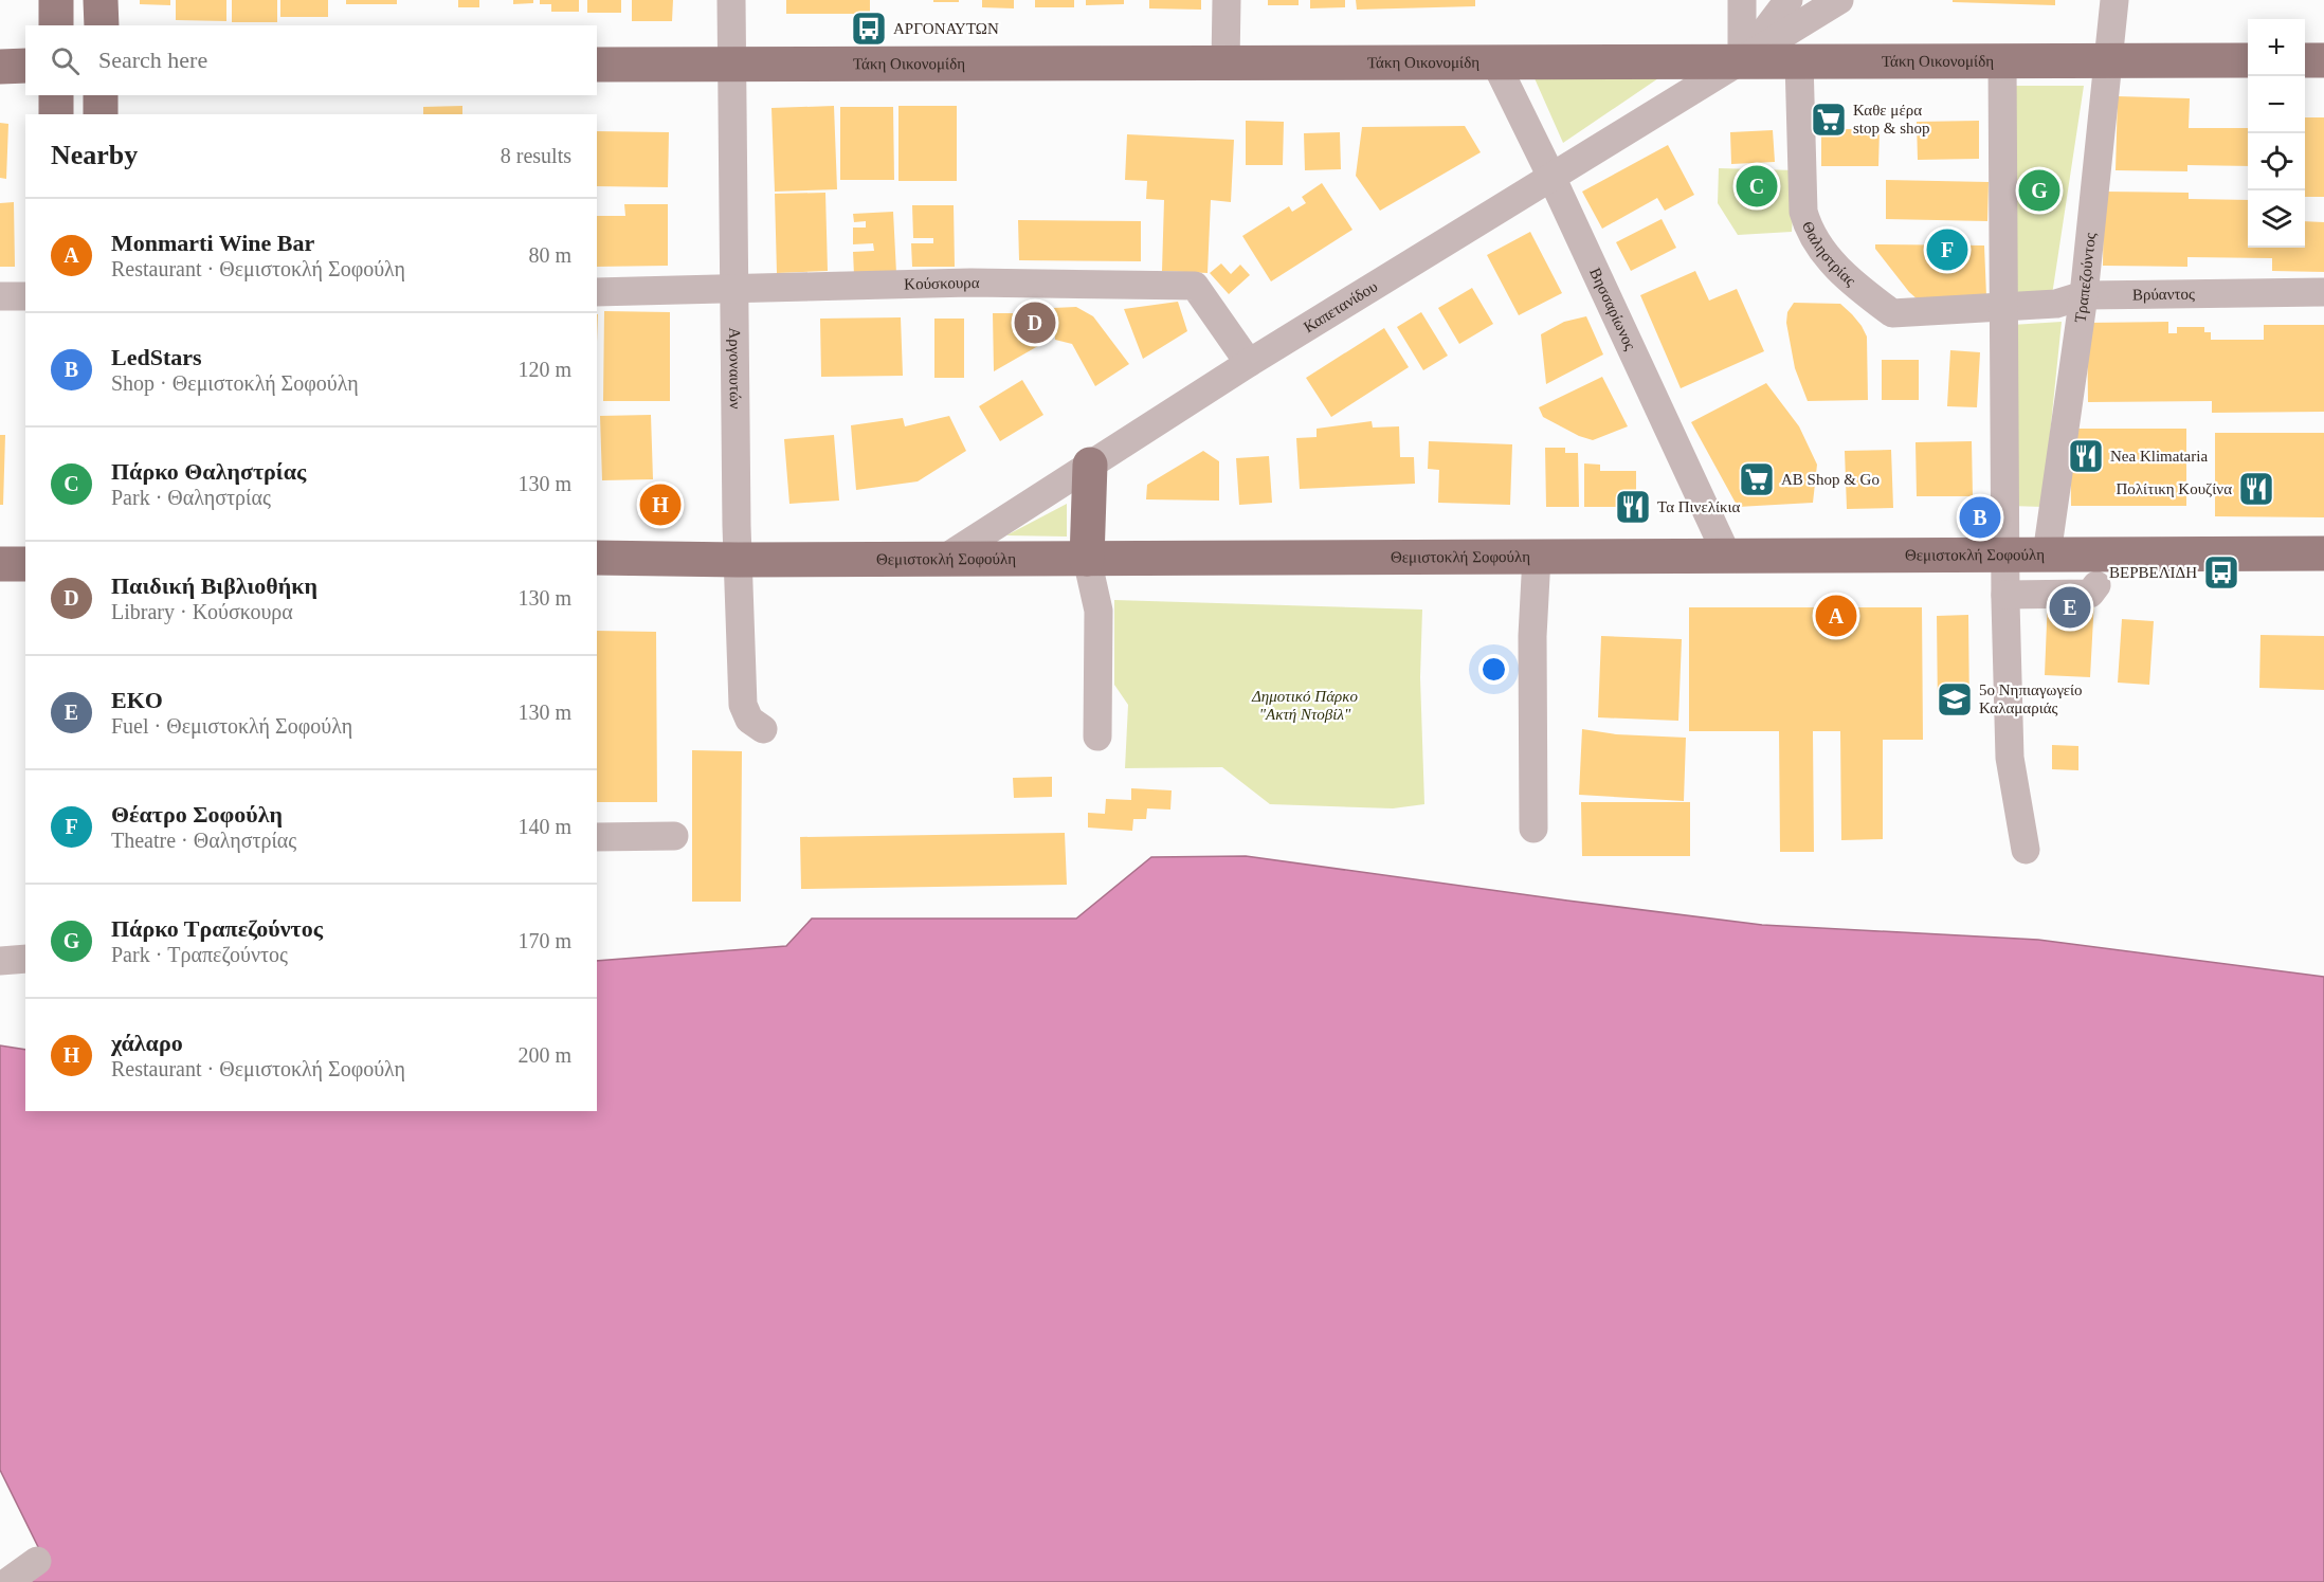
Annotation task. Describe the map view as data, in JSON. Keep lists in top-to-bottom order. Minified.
{"streets":{"main road":["Τάκη Οικονομίδη","Θεμιστοκλή Σοφούλη"],"street":["Θαληστρίας","Τραπεζούντος","Κούσκουρα","Βρύαντος","Καπετανίδου","Βησσαρίωνος","Αργοναυτών"]},"crossings":[["Τάκη Οικονομίδη","Θαληστρίας"],["Τάκη Οικονομίδη","Τραπεζούντος"],["Τάκη Οικονομίδη","Καπετανίδου"],["Τάκη Οικονομίδη","Βησσαρίωνος"],["Τάκη Οικονομίδη","Αργοναυτών"],["Θαληστρίας","Βρύαντος"],["Τραπεζούντος","Βρύαντος"],["Τραπεζούντος","Θεμιστοκλή Σοφούλη"],["Κούσκουρα","Καπετανίδου"],["Κούσκουρα","Αργοναυτών"],["Καπετανίδου","Βησσαρίωνος"],["Καπετανίδου","Θεμιστοκλή Σοφούλη"],["Βησσαρίωνος","Θεμιστοκλή Σοφούλη"],["Αργοναυτών","Θεμιστοκλή Σοφούλη"]],"parks":["Δημοτικό Πάρκο \"Ακτή Ντοβίλ\""],"places":{"bus stop":["ΑΡΓΟΝΑΥΤΩΝ","ΒΕΡΒΕΛΙΔΗ"],"supermarket":["Καθε μέρα stop & shop","AB Shop & Go"],"restaurant":["Nea Klimataria","Πολίτικη Κουζίνα","Τα Πινελίκια"],"school or university":["5ο Νηπιαγωγείο Καλαμαριάς"]},"page":{"map_buttons":["+","−"],"search":"Search here","heading":["Nearby","8 results"],"pins":["C","G","F","D","H","B","E","A"],"list":[{"mark":"A","name":"Monmarti Wine Bar","note":"Restaurant · Θεμιστοκλή Σοφούλη","value":"80 m"},{"mark":"B","name":"LedStars","note":"Shop · Θεμιστοκλή Σοφούλη","value":"120 m"},{"mark":"C","name":"Πάρκο Θαληστρίας","note":"Park · Θαληστρίας","value":"130 m"},{"mark":"D","name":"Παιδική Βιβλιοθήκη","note":"Library · Κούσκουρα","value":"130 m"},{"mark":"E","name":"EKO","note":"Fuel · Θεμιστοκλή Σοφούλη","value":"130 m"},{"mark":"F","name":"Θέατρο Σοφούλη","note":"Theatre · Θαληστρίας","value":"140 m"},{"mark":"G","name":"Πάρκο Τραπεζούντος","note":"Park · Τραπεζούντος","value":"170 m"},{"mark":"H","name":"χάλαρο","note":"Restaurant · Θεμιστοκλή Σοφούλη","value":"200 m"}]}}
